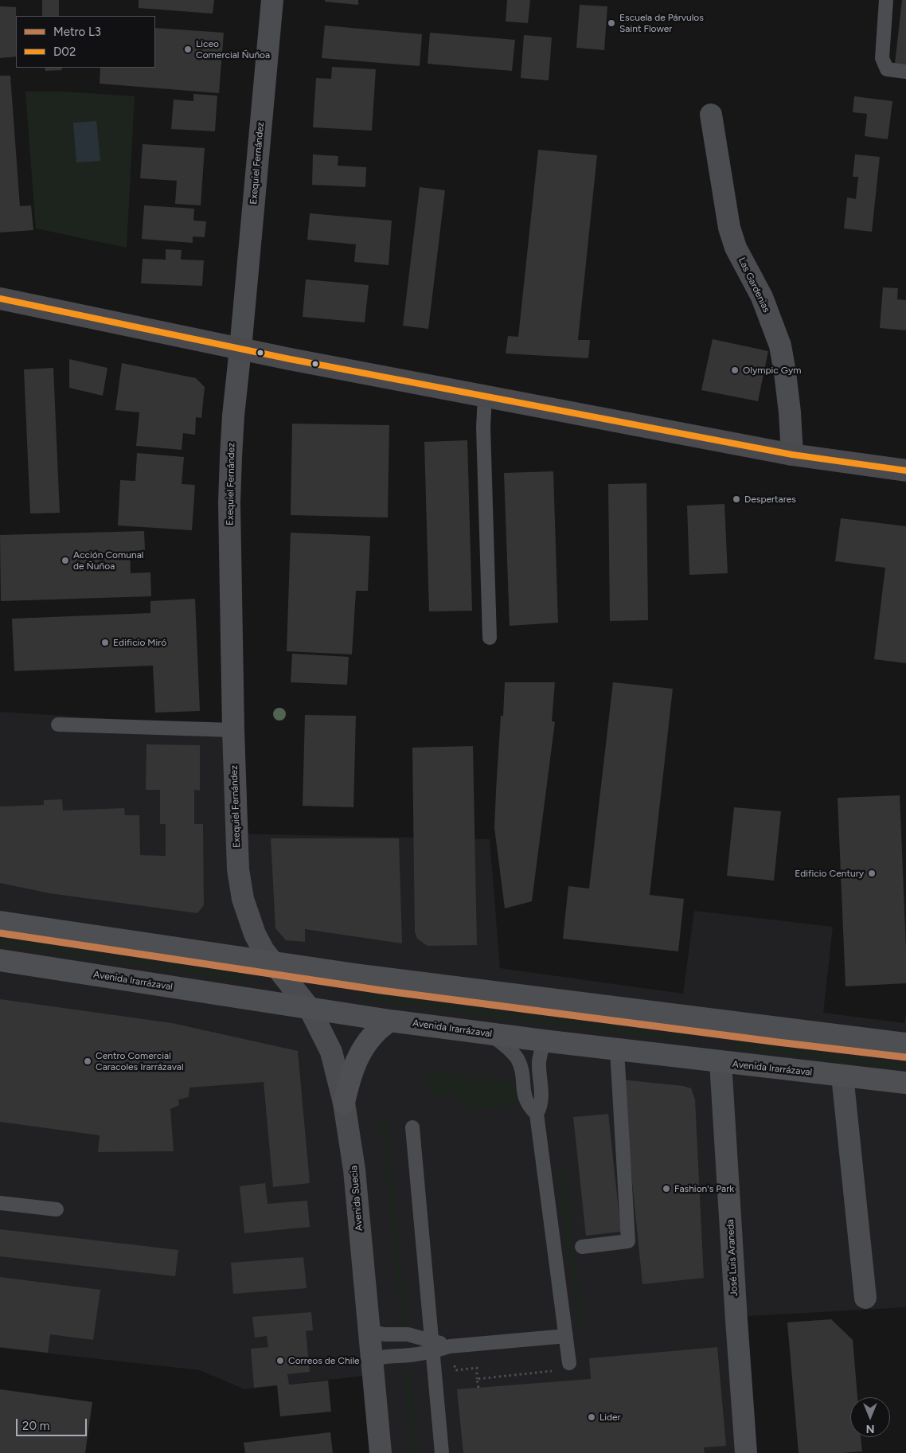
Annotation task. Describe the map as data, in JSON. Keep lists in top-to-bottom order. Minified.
{"streets":{"main road":["Avenida Irarrázaval"],"street":["Exequiel Fernández","Las Gardenias","Avenida Suecia","José Luis Araneda"]},"crossings":[["Exequiel Fernández","Avenida Suecia"],["Avenida Irarrázaval","Avenida Suecia"],["Avenida Irarrázaval","José Luis Araneda"]],"places":["Escuela de Párvulos Saint Flower","Liceo Comercial Ñuñoa","Olympic Gym","Despertares","Acción Comunal de Ñuñoa","Edificio Miró","Edificio Century","Centro Comercial Caracoles Irarrázaval","Fashion's Park","Correos de Chile","Lider"],"lines":["transit line D02","metro line L3"],"legend":["Metro L3","D02"],"scale_bar":"20 m","north":"bottom"}
